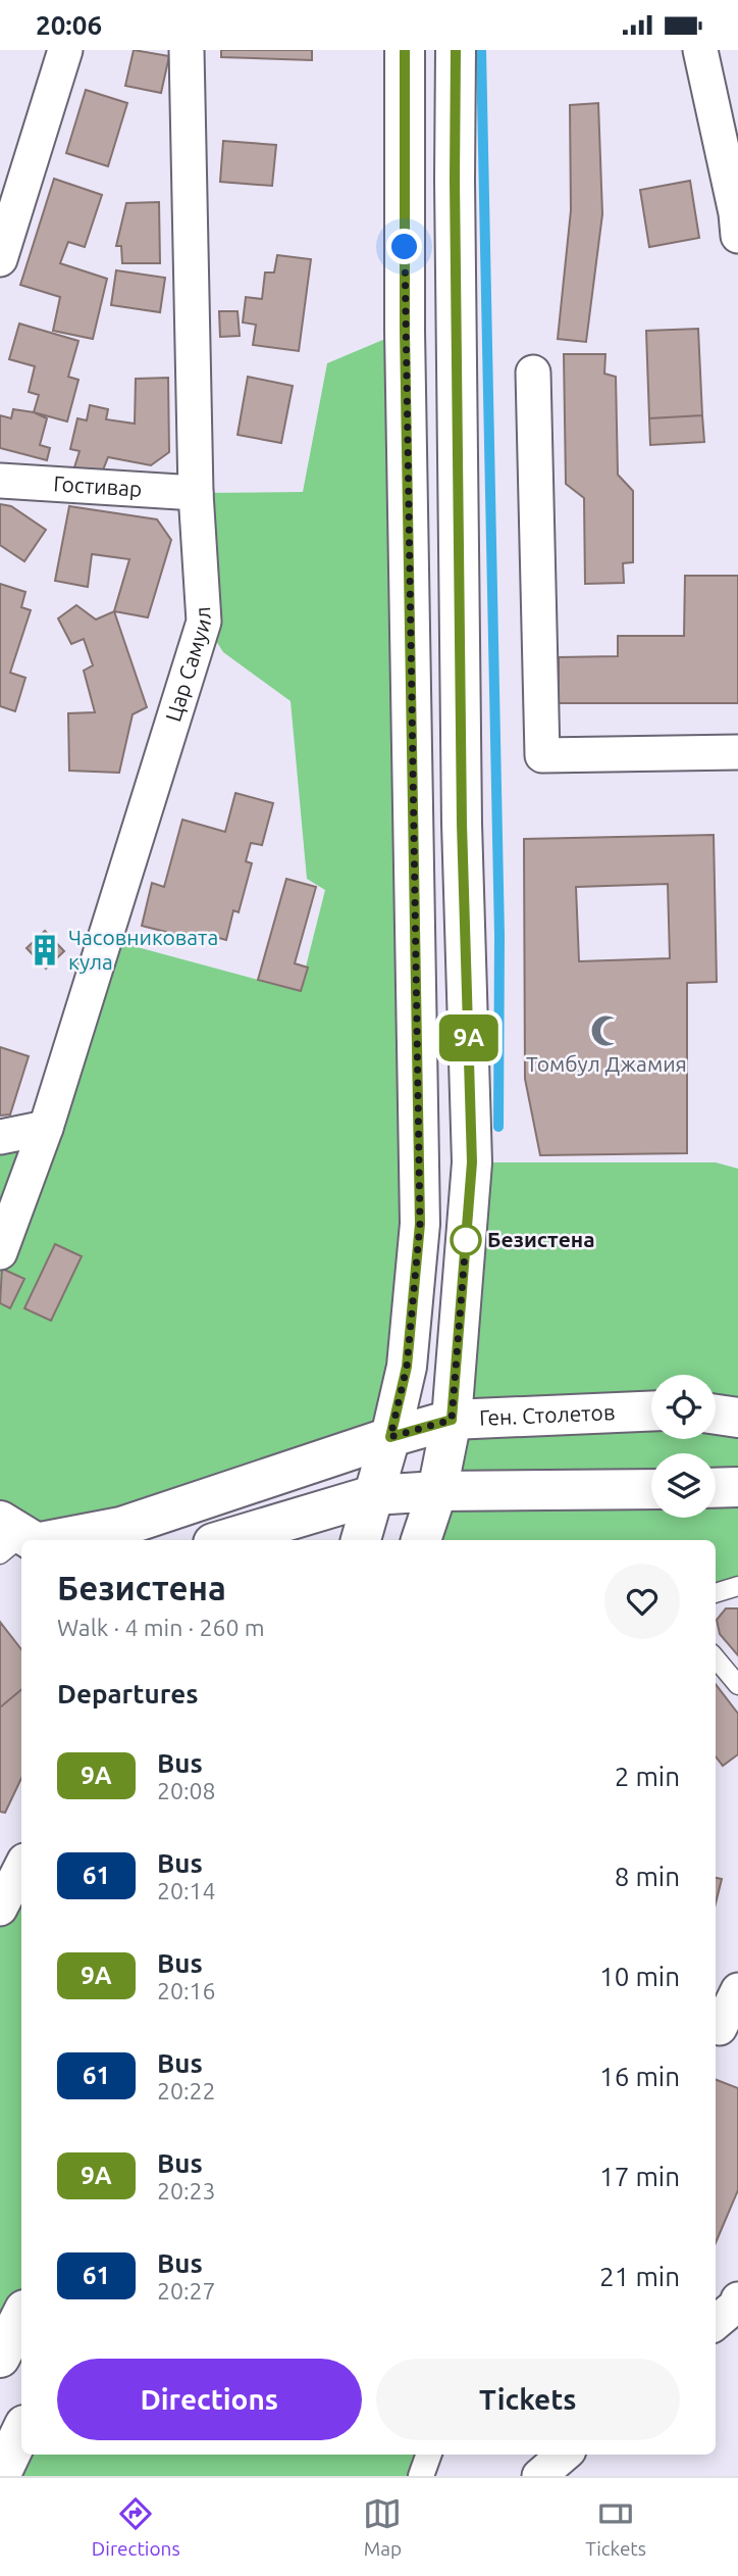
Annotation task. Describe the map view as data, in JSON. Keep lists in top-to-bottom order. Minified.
{"streets":{"main road":["Ген. Столетов"],"street":["Гостивар","Цар Самуил"]},"crossings":[["Гостивар","Цар Самуил"]],"places":{"building":["Часовниковата кула"],"mosque":["Томбул Джамия"],"other":["Безистена"]},"lines":["bus line 9А"],"page":{"status":"20:06","on_map":"9А","heading":[["Безистена","Walk · 4 min · 260 m"],"Departures"],"list":[{"mark":"9А","name":"Bus","note":"20:08","value":"2 min"},{"mark":"61","name":"Bus","note":"20:14","value":"8 min"},{"mark":"9А","name":"Bus","note":"20:16","value":"10 min"},{"mark":"61","name":"Bus","note":"20:22","value":"16 min"},{"mark":"9А","name":"Bus","note":"20:23","value":"17 min"},{"mark":"61","name":"Bus","note":"20:27","value":"21 min"}],"buttons":["Directions","Tickets"],"tabs":["Directions","Map","Tickets"]}}
